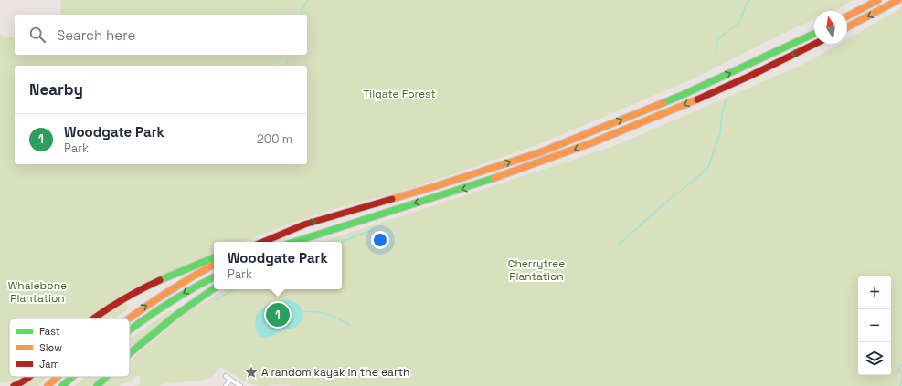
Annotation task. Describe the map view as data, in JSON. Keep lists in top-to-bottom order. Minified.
{"parks":["Tilgate Forest","Cherrytree Plantation","Whalebone Plantation"],"places":{"place":["A random kayak in the earth"]},"legend":["Fast","Slow","Jam"],"north":"top","page":{"search":"Search here","heading":"Nearby","list":[{"mark":"1","name":"Woodgate Park","note":"Park","value":"200 m"}],"popup":["Woodgate Park","Park"],"map_buttons":["+","−"],"pins":"1"}}
